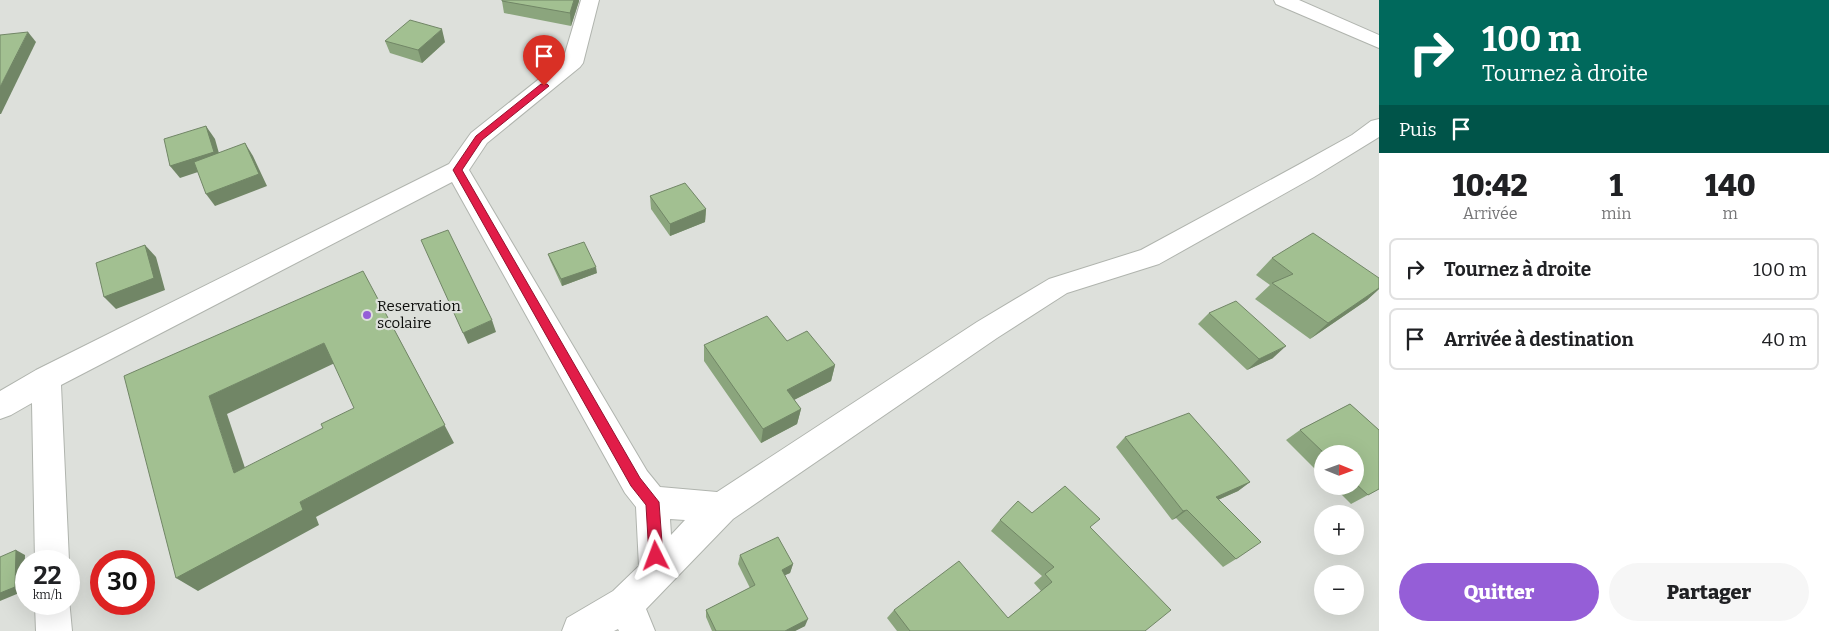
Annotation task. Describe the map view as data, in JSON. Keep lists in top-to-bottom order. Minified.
{"places":["Reservation scolaire"],"north":"right","page":{"turn":["100 m","Tournez à droite"],"then":"Puis","eta":["10:42","Arrivée","1","min","140","m"],"list":[{"name":"Tournez à droite","value":"100 m"},{"name":"Arrivée à destination","value":"40 m"}],"map_buttons":["+","−"],"speed":"22 km/h","limit":"30","buttons":["Quitter","Partager"]}}
